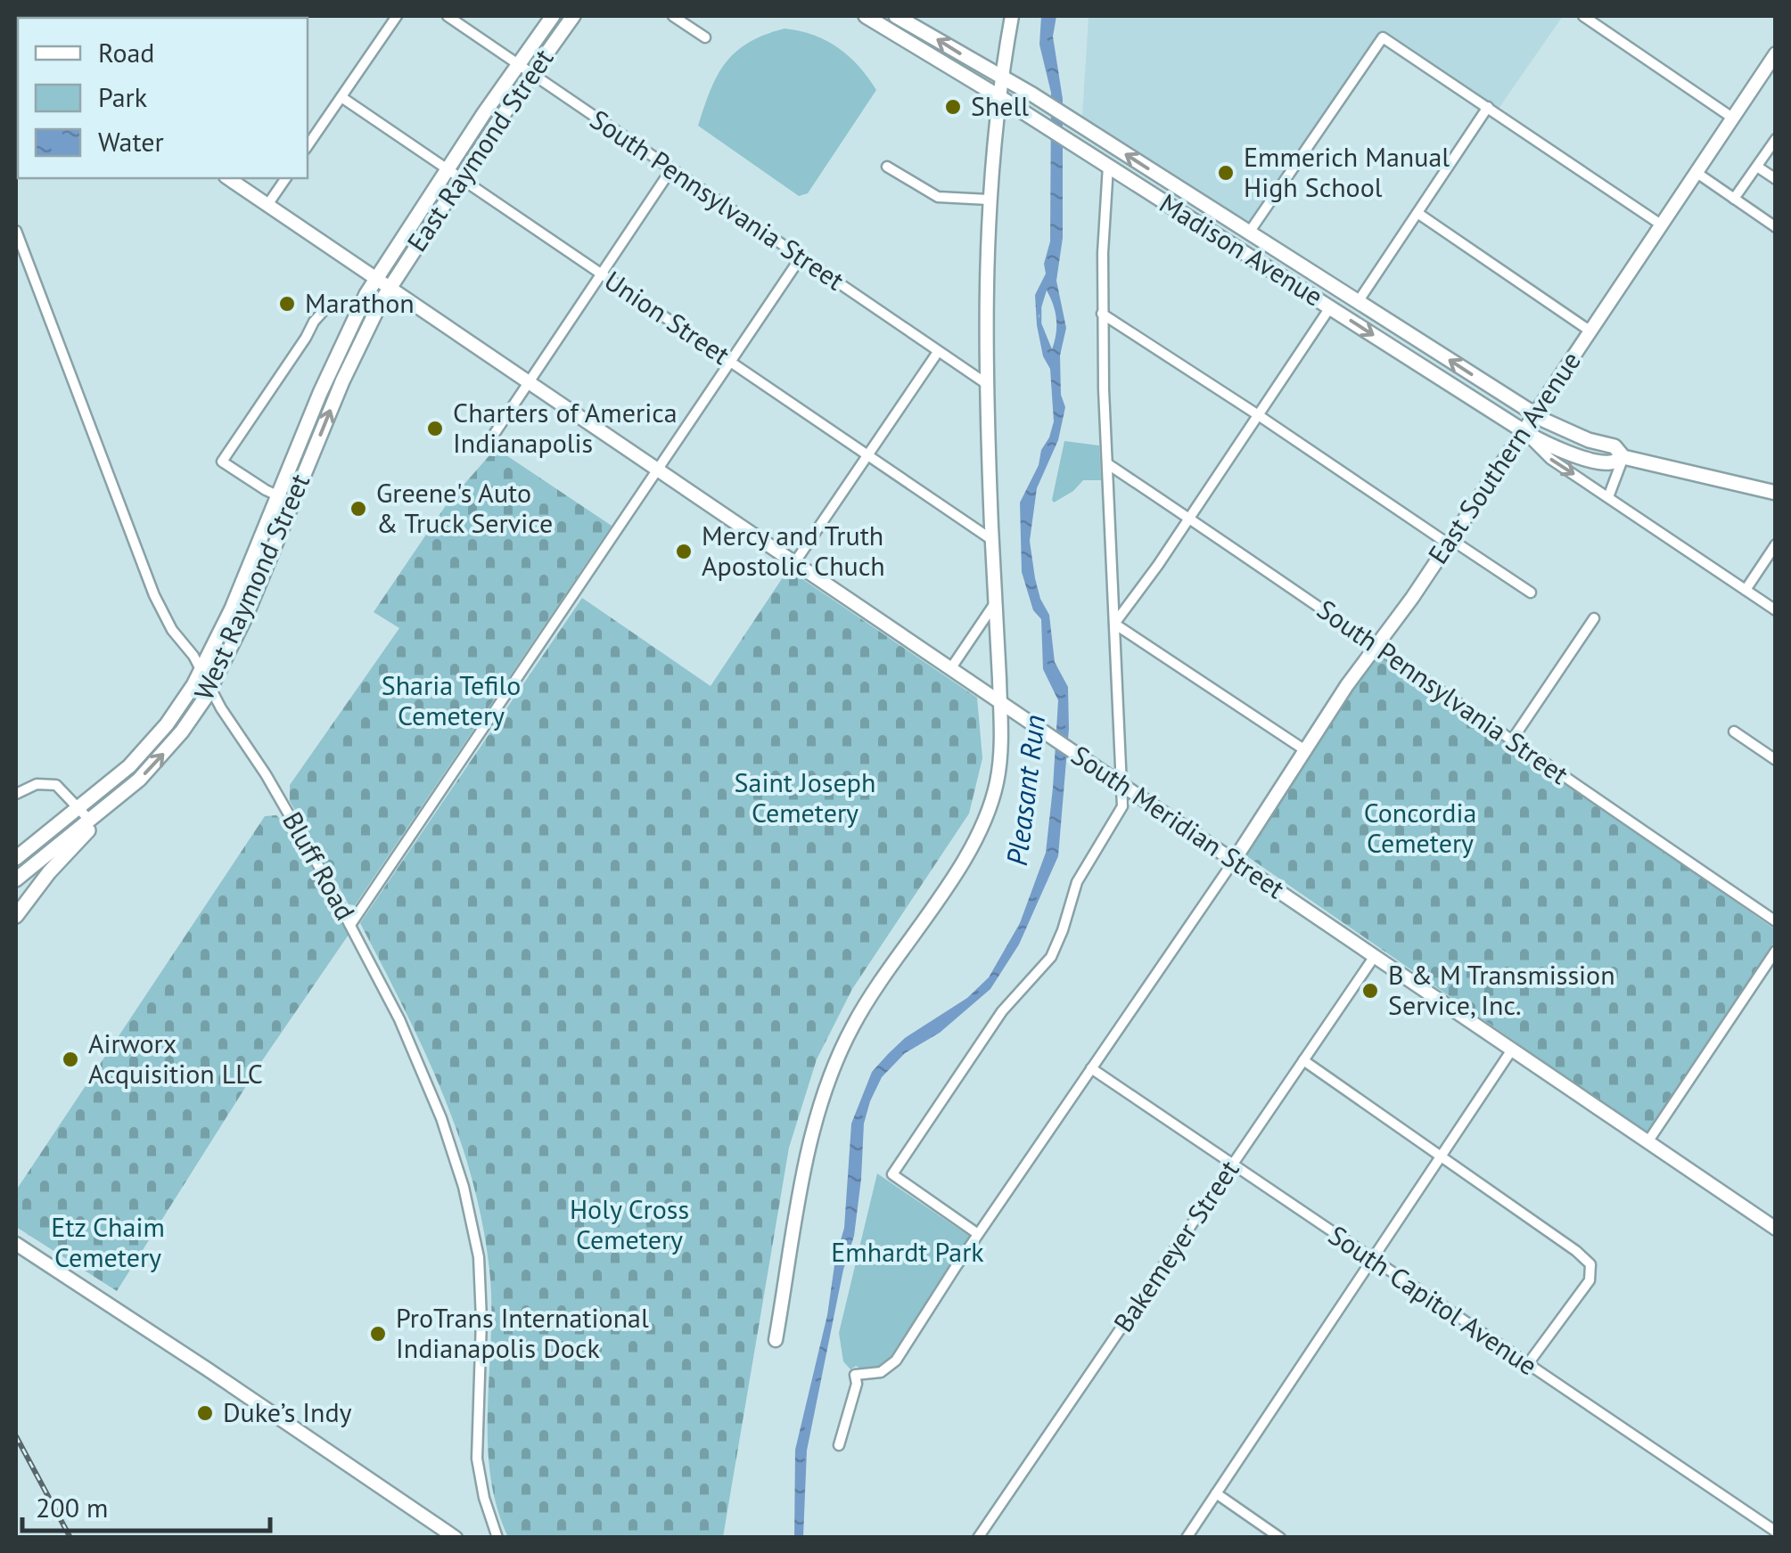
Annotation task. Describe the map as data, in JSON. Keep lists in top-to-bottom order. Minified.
{"streets":{"main road":["East Raymond Street","Madison Avenue","East Southern Avenue","West Raymond Street","South Meridian Street"],"street":["South Pennsylvania Street","Union Street","Bluff Road","Bakemeyer Street","South Capitol Avenue"]},"crossings":[["East Raymond Street","South Pennsylvania Street"],["East Raymond Street","Union Street"],["East Raymond Street","West Raymond Street"],["East Raymond Street","South Meridian Street"],["South Pennsylvania Street","East Southern Avenue"],["Madison Avenue","East Southern Avenue"],["East Southern Avenue","South Meridian Street"],["West Raymond Street","South Meridian Street"],["West Raymond Street","Bluff Road"],["South Meridian Street","Bakemeyer Street"],["Bakemeyer Street","South Capitol Avenue"]],"water":["Pleasant Run"],"parks":["Sharia Tefilo Cemetery","Saint Joseph Cemetery","Concordia Cemetery","Holy Cross Cemetery","Etz Chaim Cemetery","Emhardt Park"],"places":["Shell","Emmerich Manual High School","Marathon","Charters of America Indianapolis","Greene's Auto & Truck Service","Mercy and Truth Apostolic Chuch","B & M Transmission Service, Inc.","Airworx Acquisition LLC","ProTrans International Indianapolis Dock","Duke’s Indy"],"legend":["Road","Park","Water"],"scale_bar":"200 m"}
